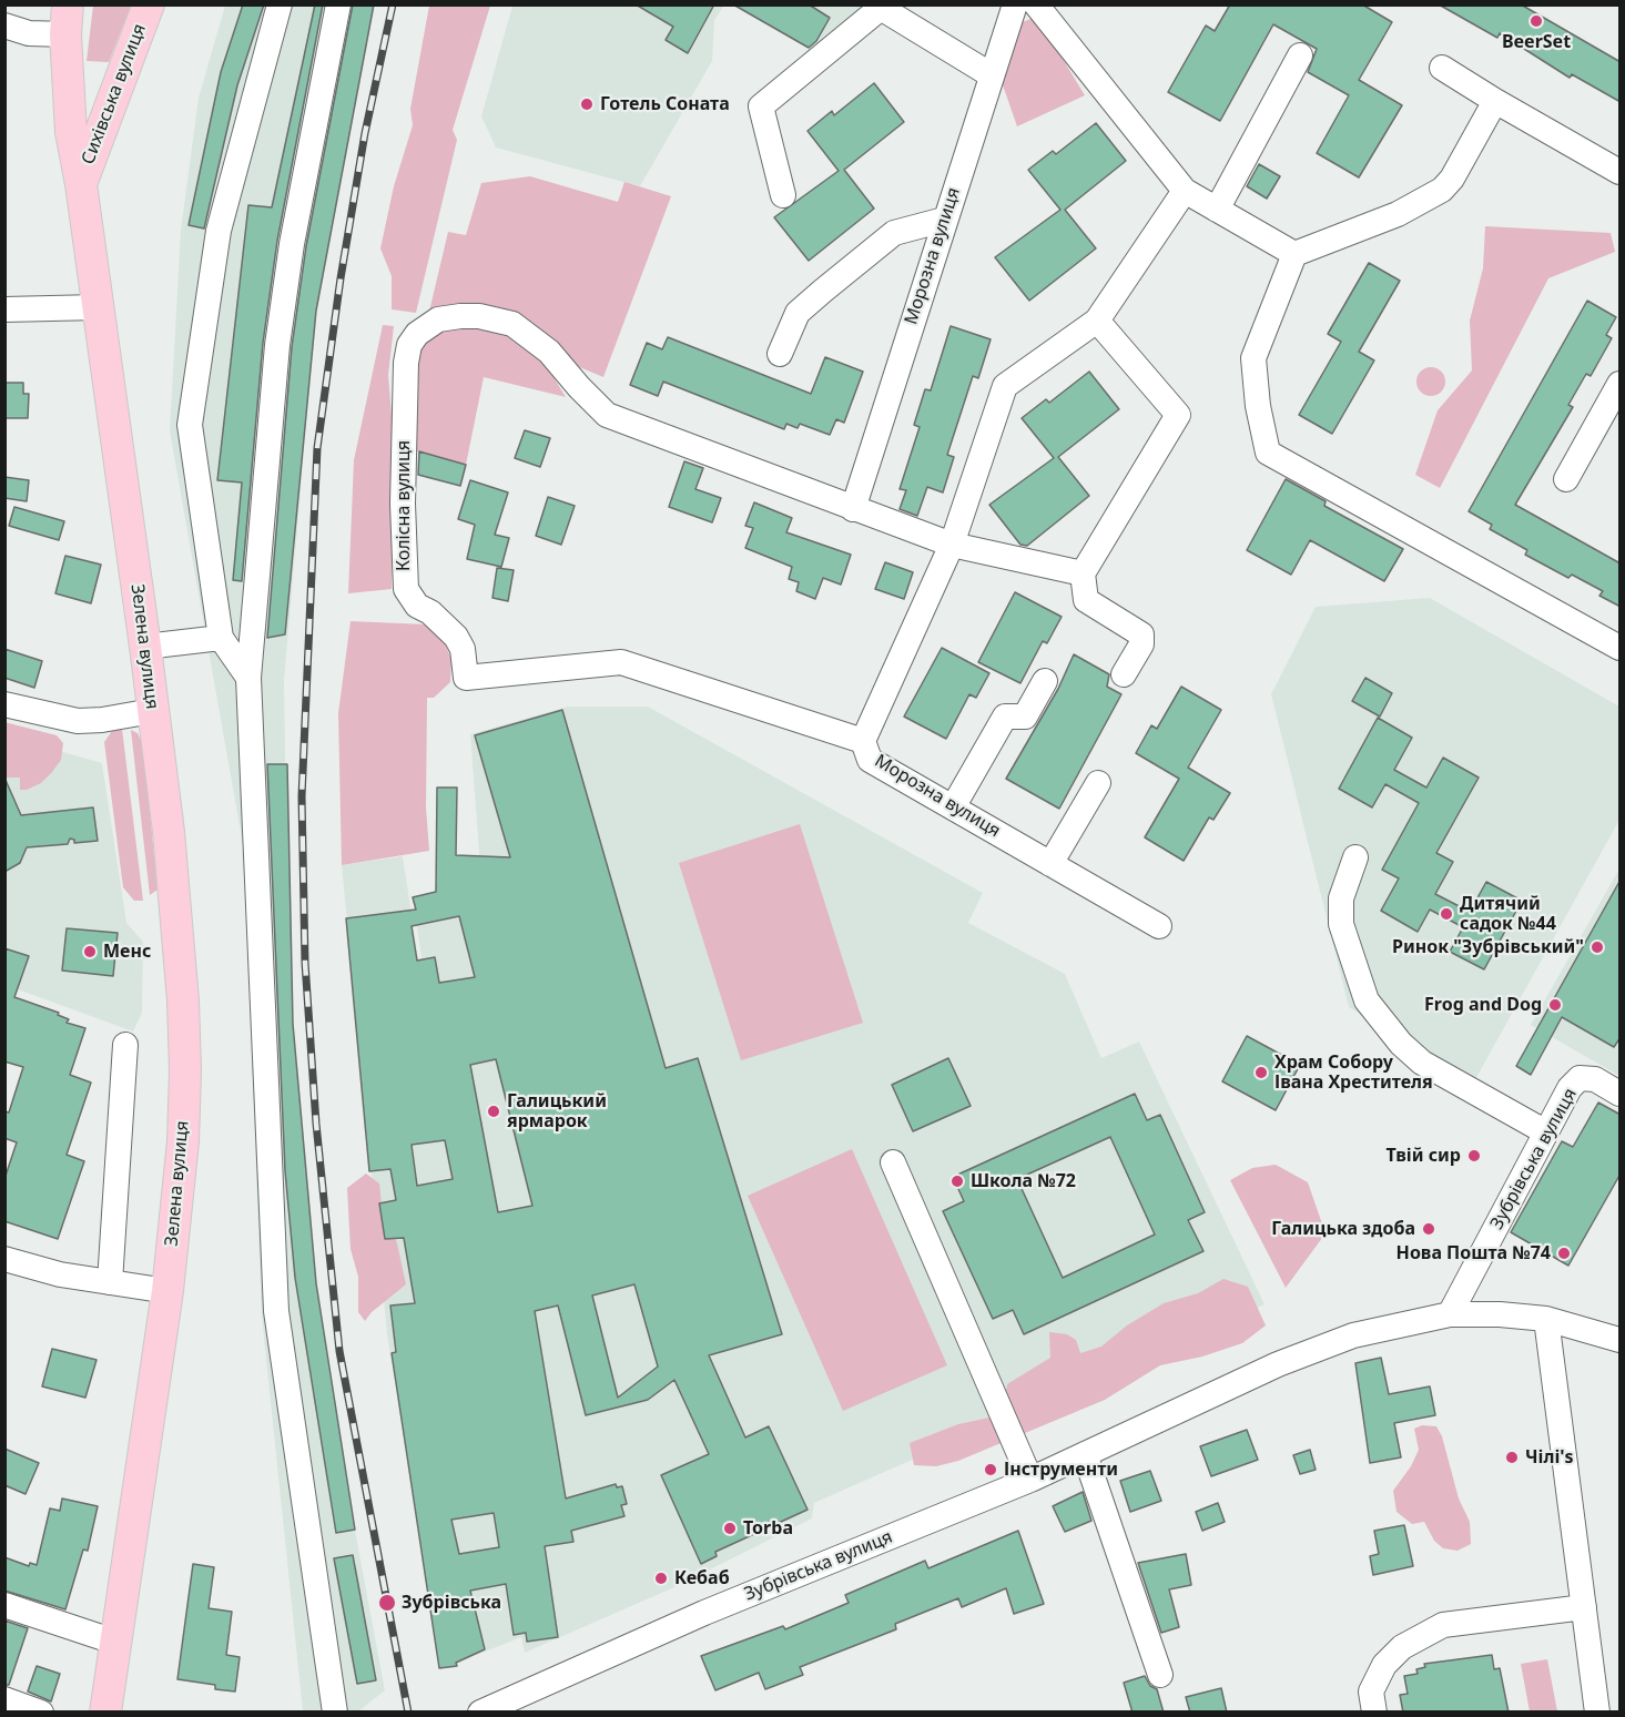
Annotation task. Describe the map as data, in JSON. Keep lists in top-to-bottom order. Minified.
{"streets":{"main road":["Сихівська вулиця","Зелена вулиця"],"street":["Морозна вулиця","Колісна вулиця","Зубрівська вулиця"]},"crossings":[["Сихівська вулиця","Зелена вулиця"],["Морозна вулиця","Колісна вулиця"]],"places":["BeerSet","Готель Соната","Дитячий садок №44","Ринок \"Зубрівський\"","Менс","Frog and Dog","Храм Собору Івана Хрестителя","Галицький ярмарок","Твій сир","Школа №72","Галицька здоба","Нова Пошта №74","Чілі's","Інструменти","Torba","Кебаб","Зубрівська"]}
